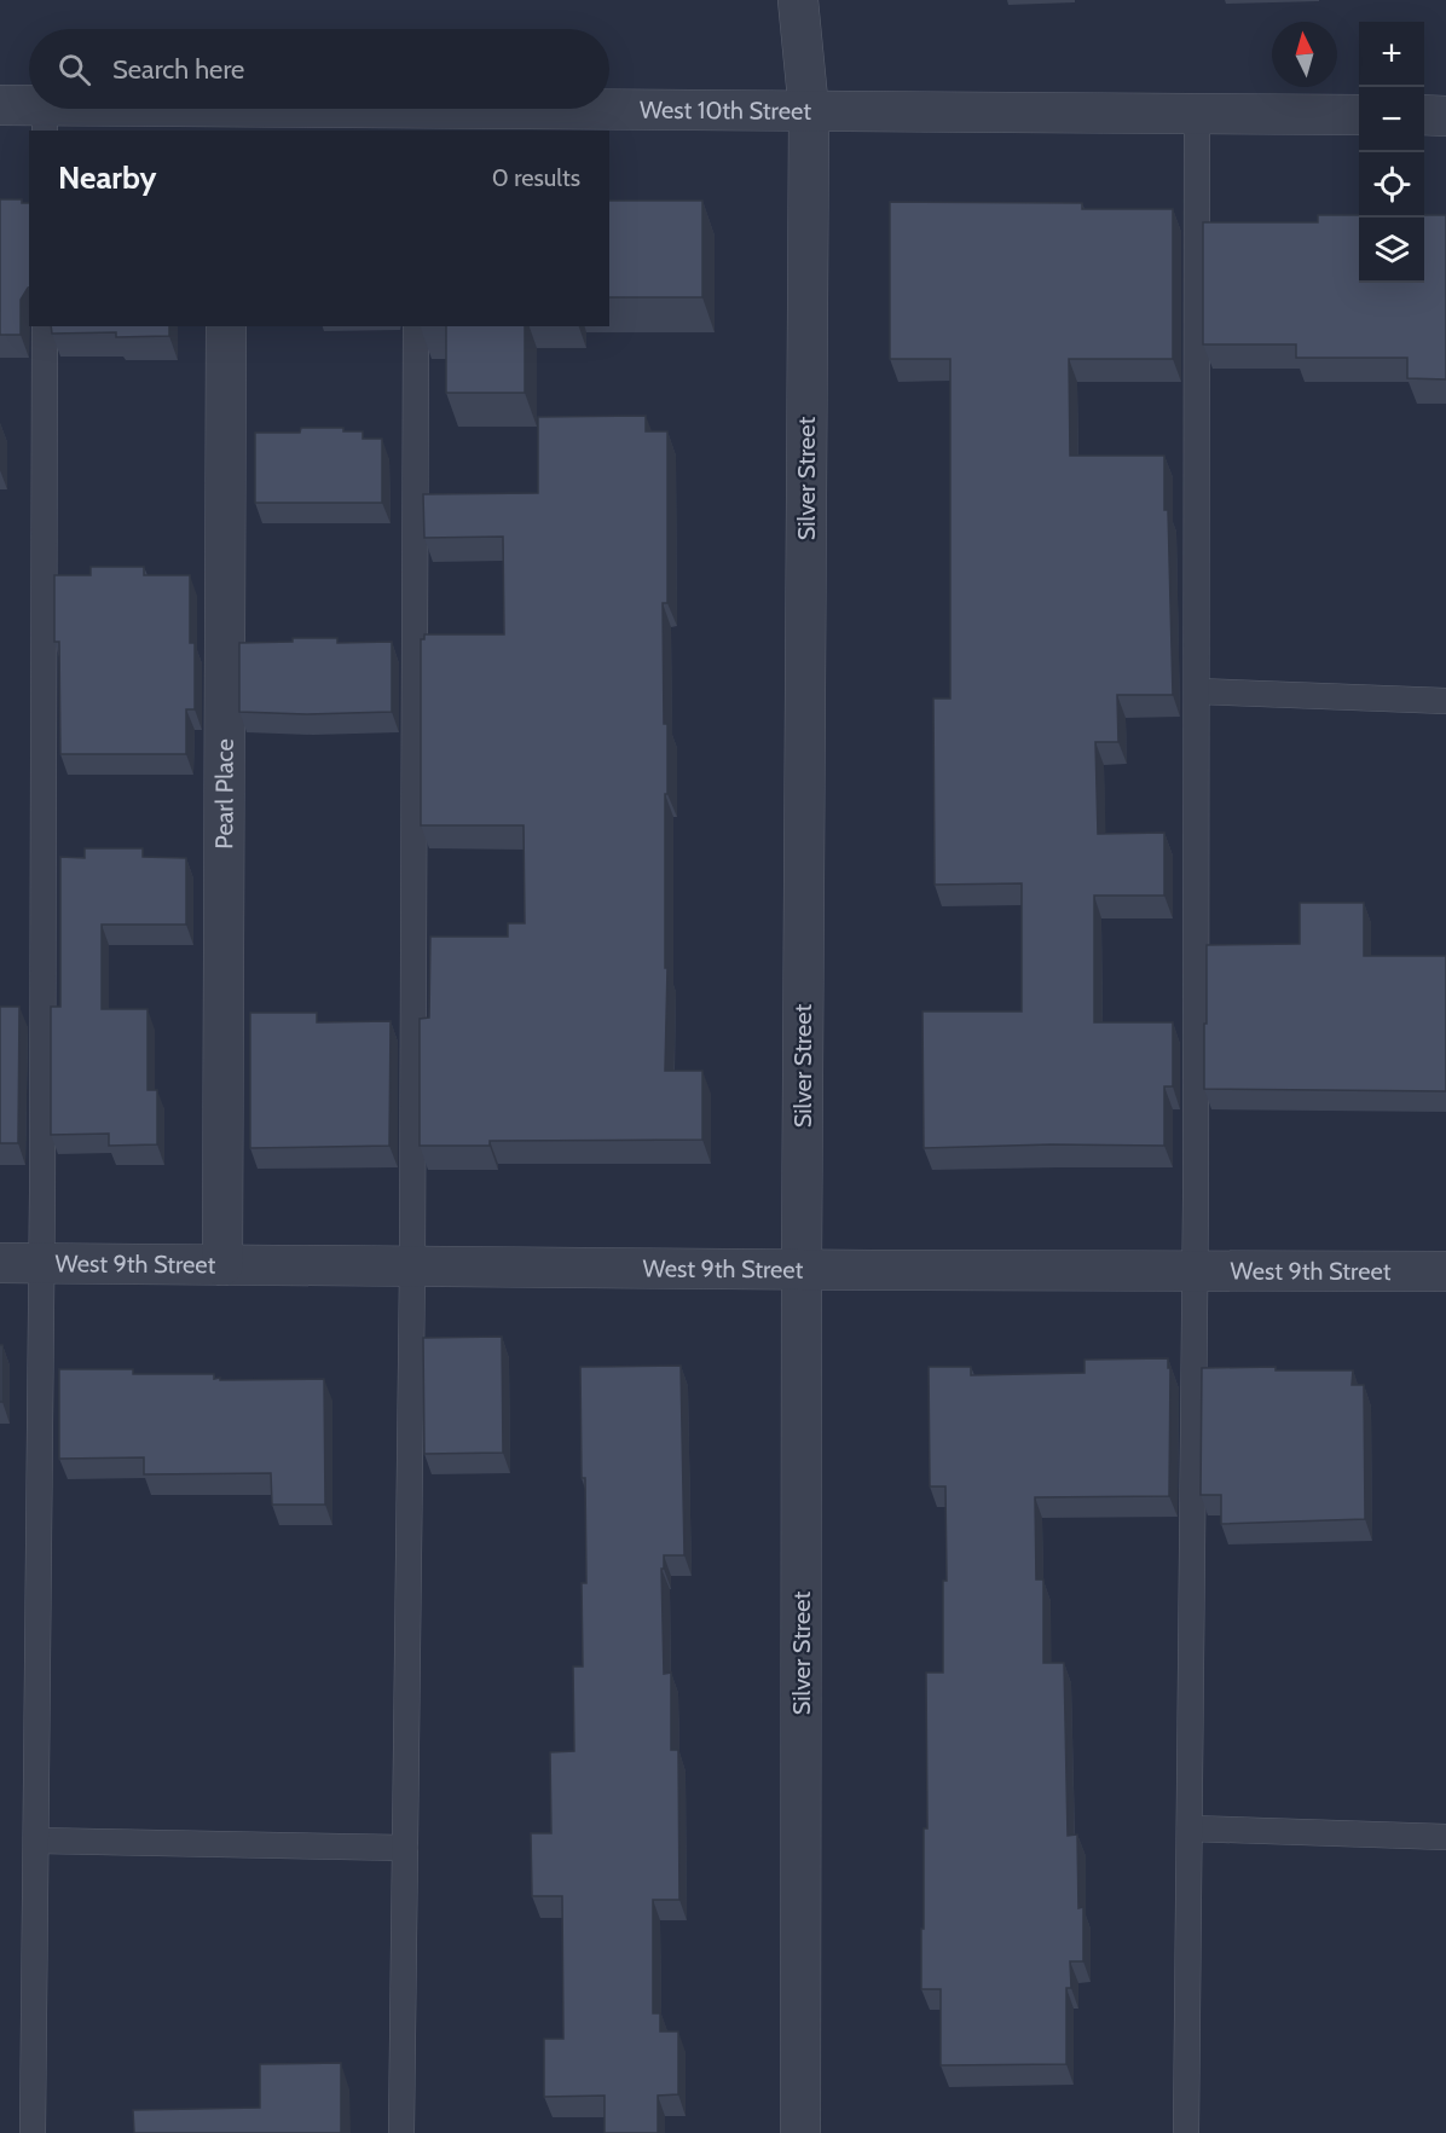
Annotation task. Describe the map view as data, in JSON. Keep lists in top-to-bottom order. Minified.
{"streets":{"street":["West 10th Street","Silver Street","Pearl Place","West 9th Street"]},"crossings":[["West 10th Street","Silver Street"],["Silver Street","West 9th Street"],["Pearl Place","West 9th Street"]],"north":"top","page":{"map_buttons":["+","−"],"search":"Search here","heading":["Nearby","0 results"]}}
